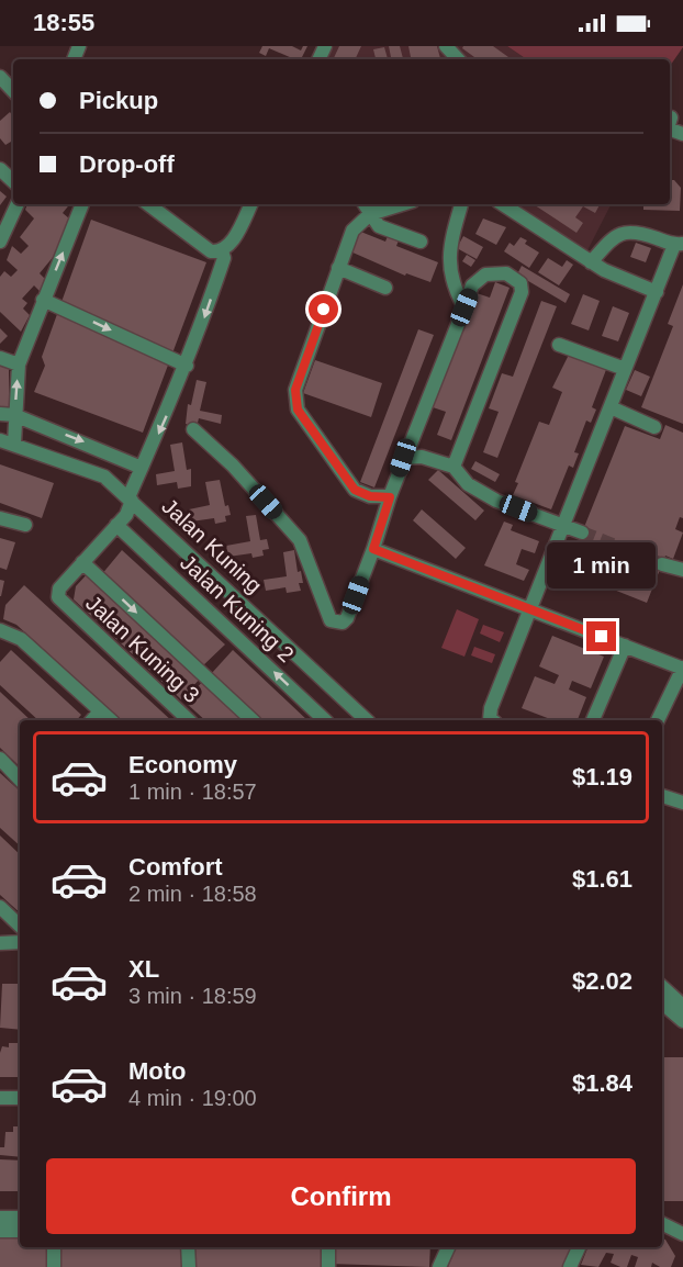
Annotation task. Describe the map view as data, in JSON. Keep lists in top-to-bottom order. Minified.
{"streets":{"street":["Jalan Kuning","Jalan Kuning 2","Jalan Kuning 3"]},"crossings":[["Jalan Kuning","Jalan Kuning 3"],["Jalan Kuning 2","Jalan Kuning 3"]],"one_way":["Jalan Kuning 3"],"page":{"status":"18:55","banner":["Pickup","Drop-off"],"bubble":"1 min","list":[{"name":"Economy","note":"1 min · 18:57","value":"$1.19"},{"name":"Comfort","note":"2 min · 18:58","value":"$1.61"},{"name":"XL","note":"3 min · 18:59","value":"$2.02"},{"name":"Moto","note":"4 min · 19:00","value":"$1.84"}],"buttons":"Confirm"}}
